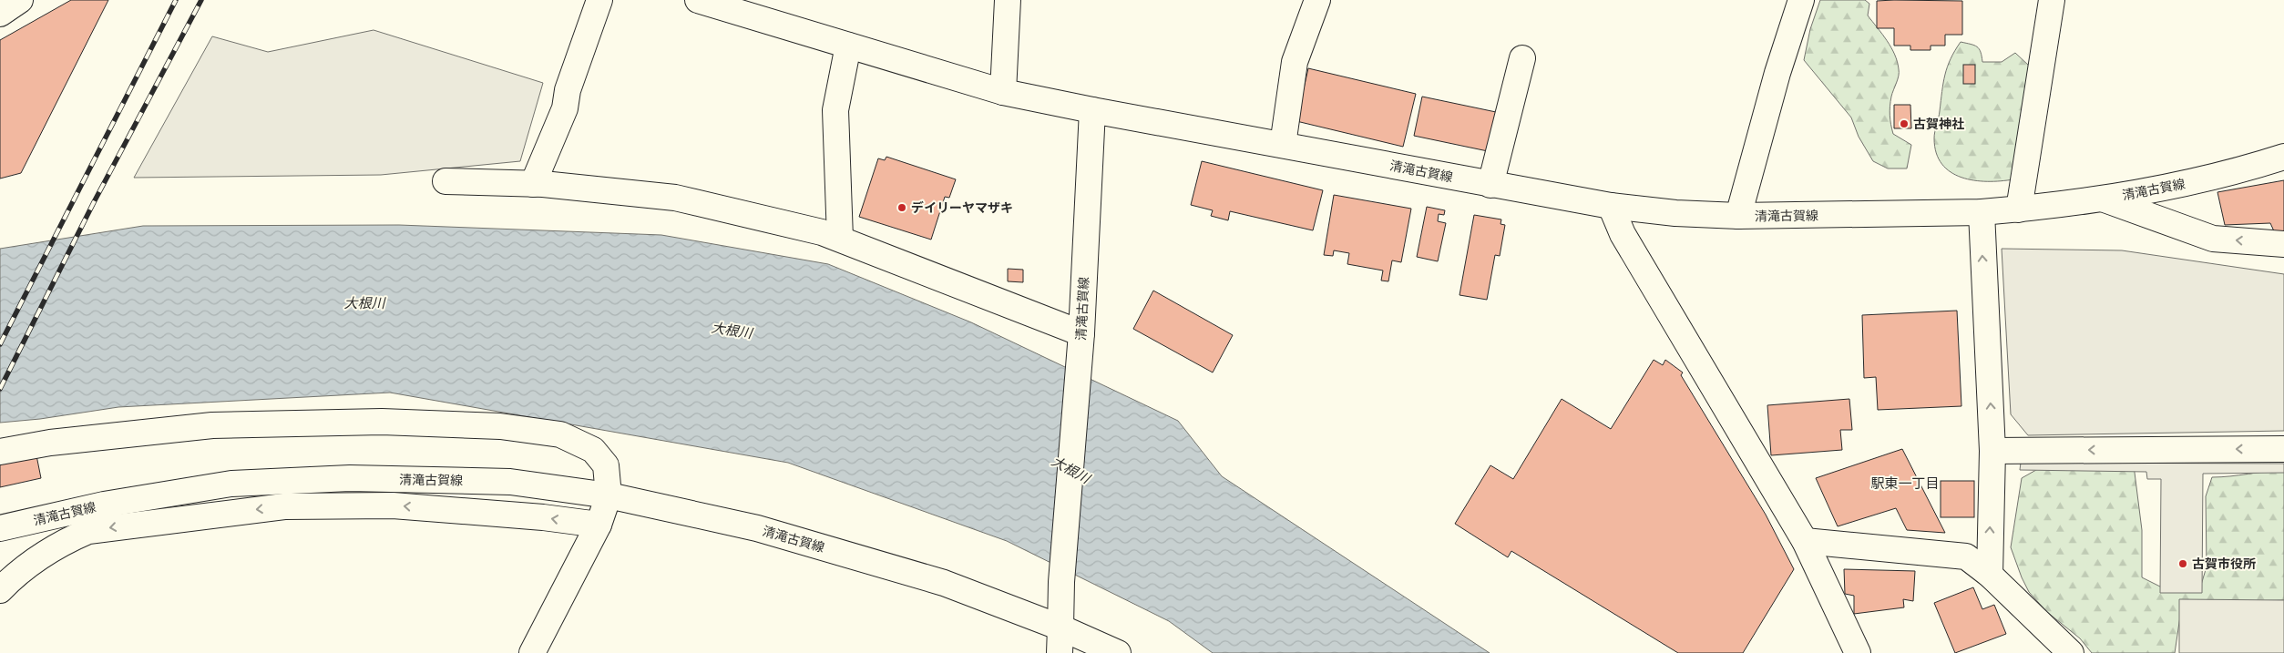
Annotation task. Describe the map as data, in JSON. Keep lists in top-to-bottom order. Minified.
{"streets":{"street":["清滝古賀線"]},"districts":["駅東一丁目"],"water":["大根川"],"places":["古賀神社","デイリーヤマザキ","古賀市役所"]}
